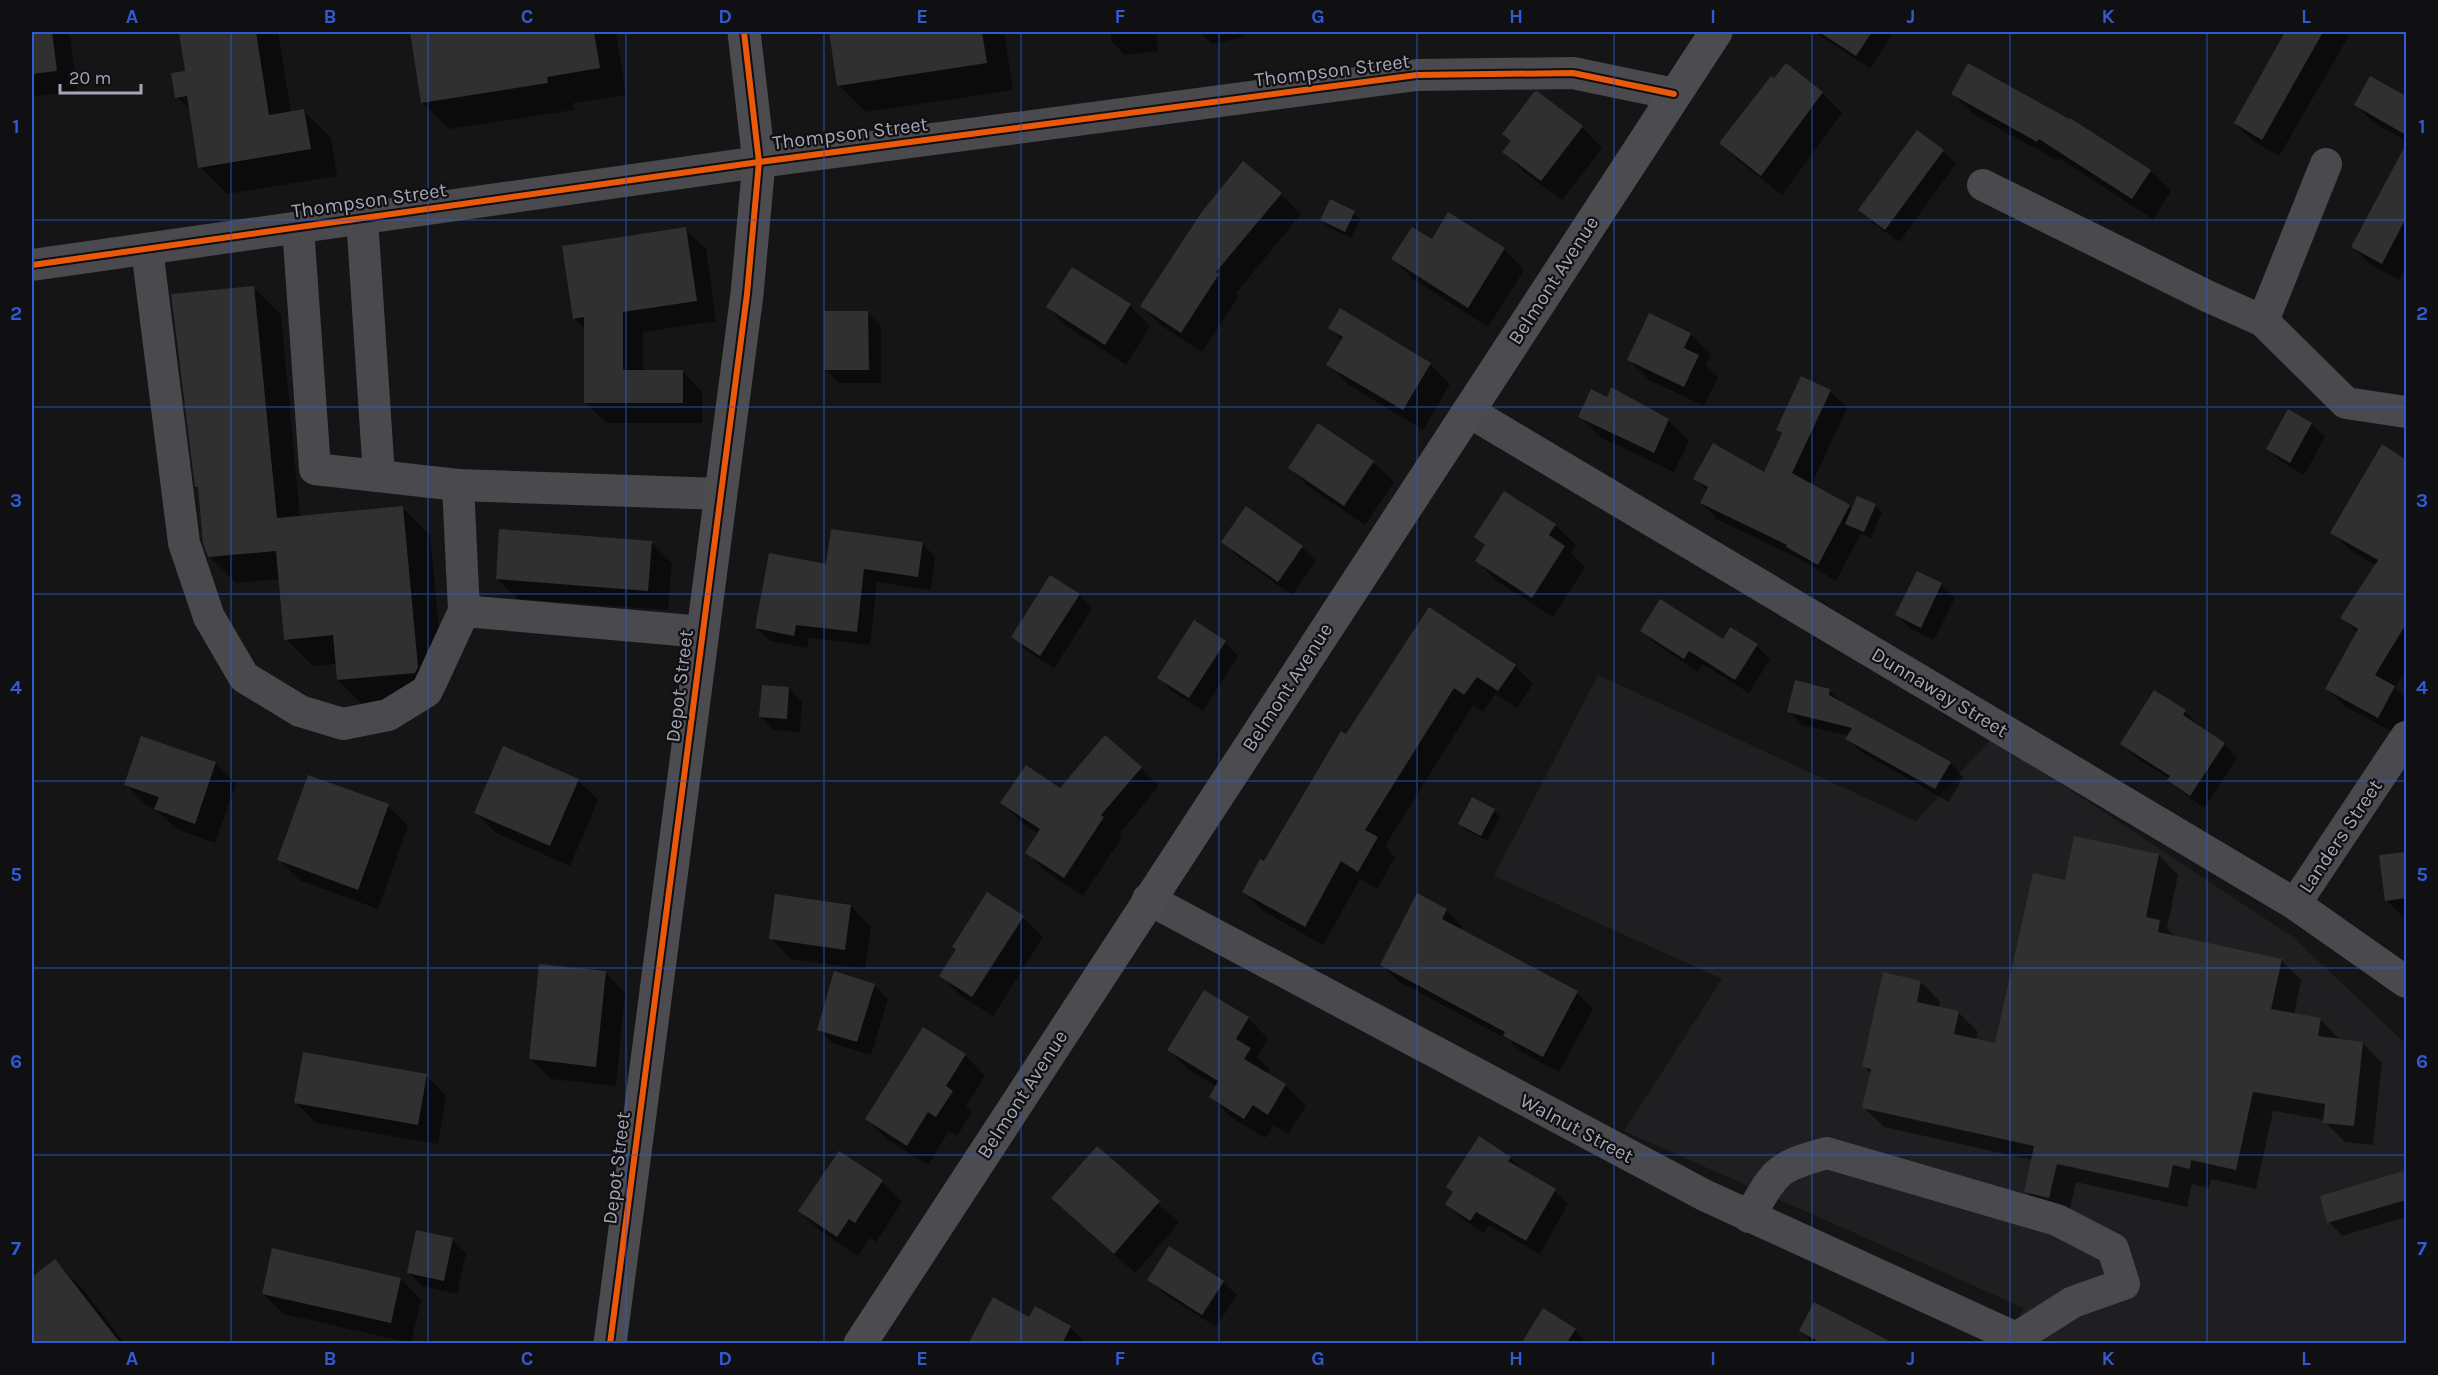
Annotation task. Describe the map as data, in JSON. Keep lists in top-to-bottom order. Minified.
{"streets":{"main road":["Belmont Avenue","Depot Street"],"street":["Thompson Street","Dunnaway Street","Landers Street","Walnut Street"]},"crossings":[["Thompson Street","Belmont Avenue"],["Thompson Street","Depot Street"],["Belmont Avenue","Dunnaway Street"],["Belmont Avenue","Walnut Street"],["Dunnaway Street","Landers Street"]],"scale_bar":"20 m","grid":{"columns":["A","B","C","D","E","F","G","H","I","J","K","L"],"rows":["1","2","3","4","5","6","7"]}}
